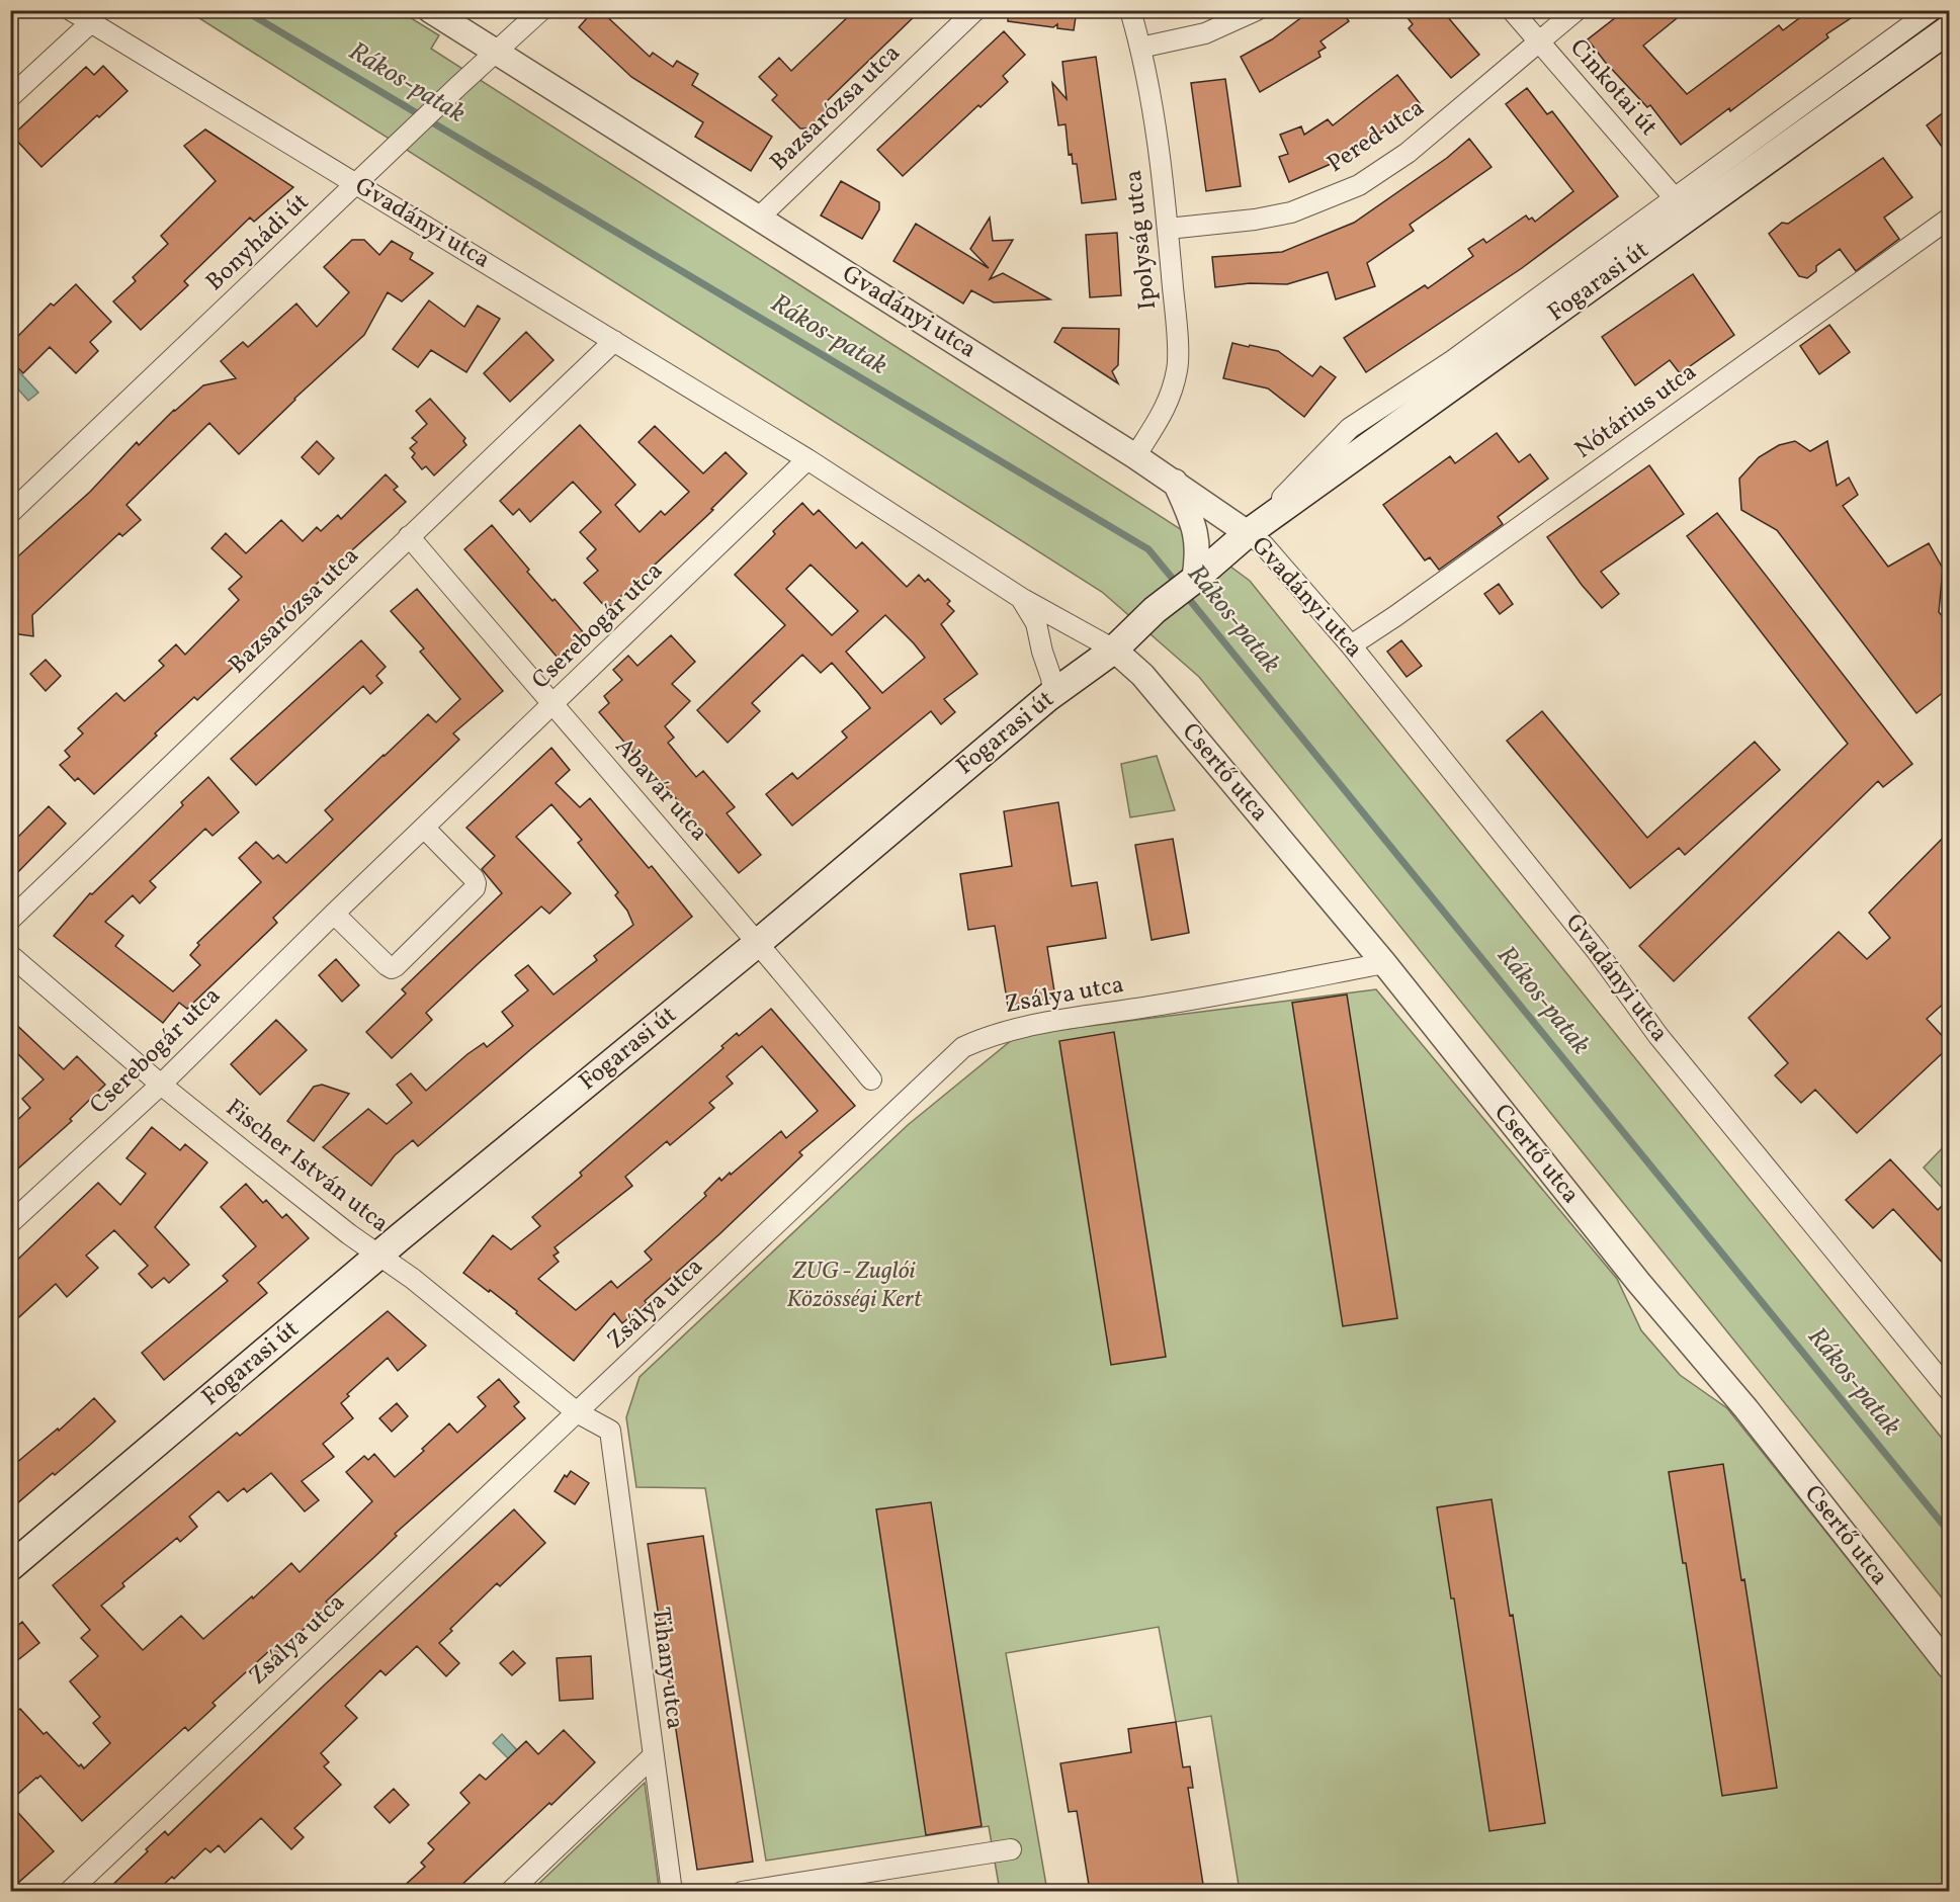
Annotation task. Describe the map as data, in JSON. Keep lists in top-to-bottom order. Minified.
{"streets":{"main road":["Fogarasi út"],"street":["Cinkotai út","Bazsarózsa utca","Pered utca","Gvadányi utca","Ipolyság utca","Bonyhádi út","Nótárius utca","Cserebogár utca","Csertő utca","Abavár utca","Zsálya utca","Fischer István utca","Tihany utca"]},"crossings":[["Cinkotai út","Pered utca"],["Cinkotai út","Fogarasi út"],["Bazsarózsa utca","Gvadányi utca"],["Bazsarózsa utca","Abavár utca"],["Pered utca","Ipolyság utca"],["Gvadányi utca","Ipolyság utca"],["Gvadányi utca","Bonyhádi út"],["Gvadányi utca","Fogarasi út"],["Gvadányi utca","Nótárius utca"],["Gvadányi utca","Cserebogár utca"],["Gvadányi utca","Csertő utca"],["Fogarasi út","Csertő utca"],["Fogarasi út","Abavár utca"],["Fogarasi út","Fischer István utca"],["Cserebogár utca","Abavár utca"],["Cserebogár utca","Fischer István utca"],["Csertő utca","Zsálya utca"],["Zsálya utca","Fischer István utca"],["Zsálya utca","Tihany utca"],["Fischer István utca","Tihany utca"]],"water":["Rákos-patak"],"parks":["ZUG - Zuglói Közösségi Kert"]}
